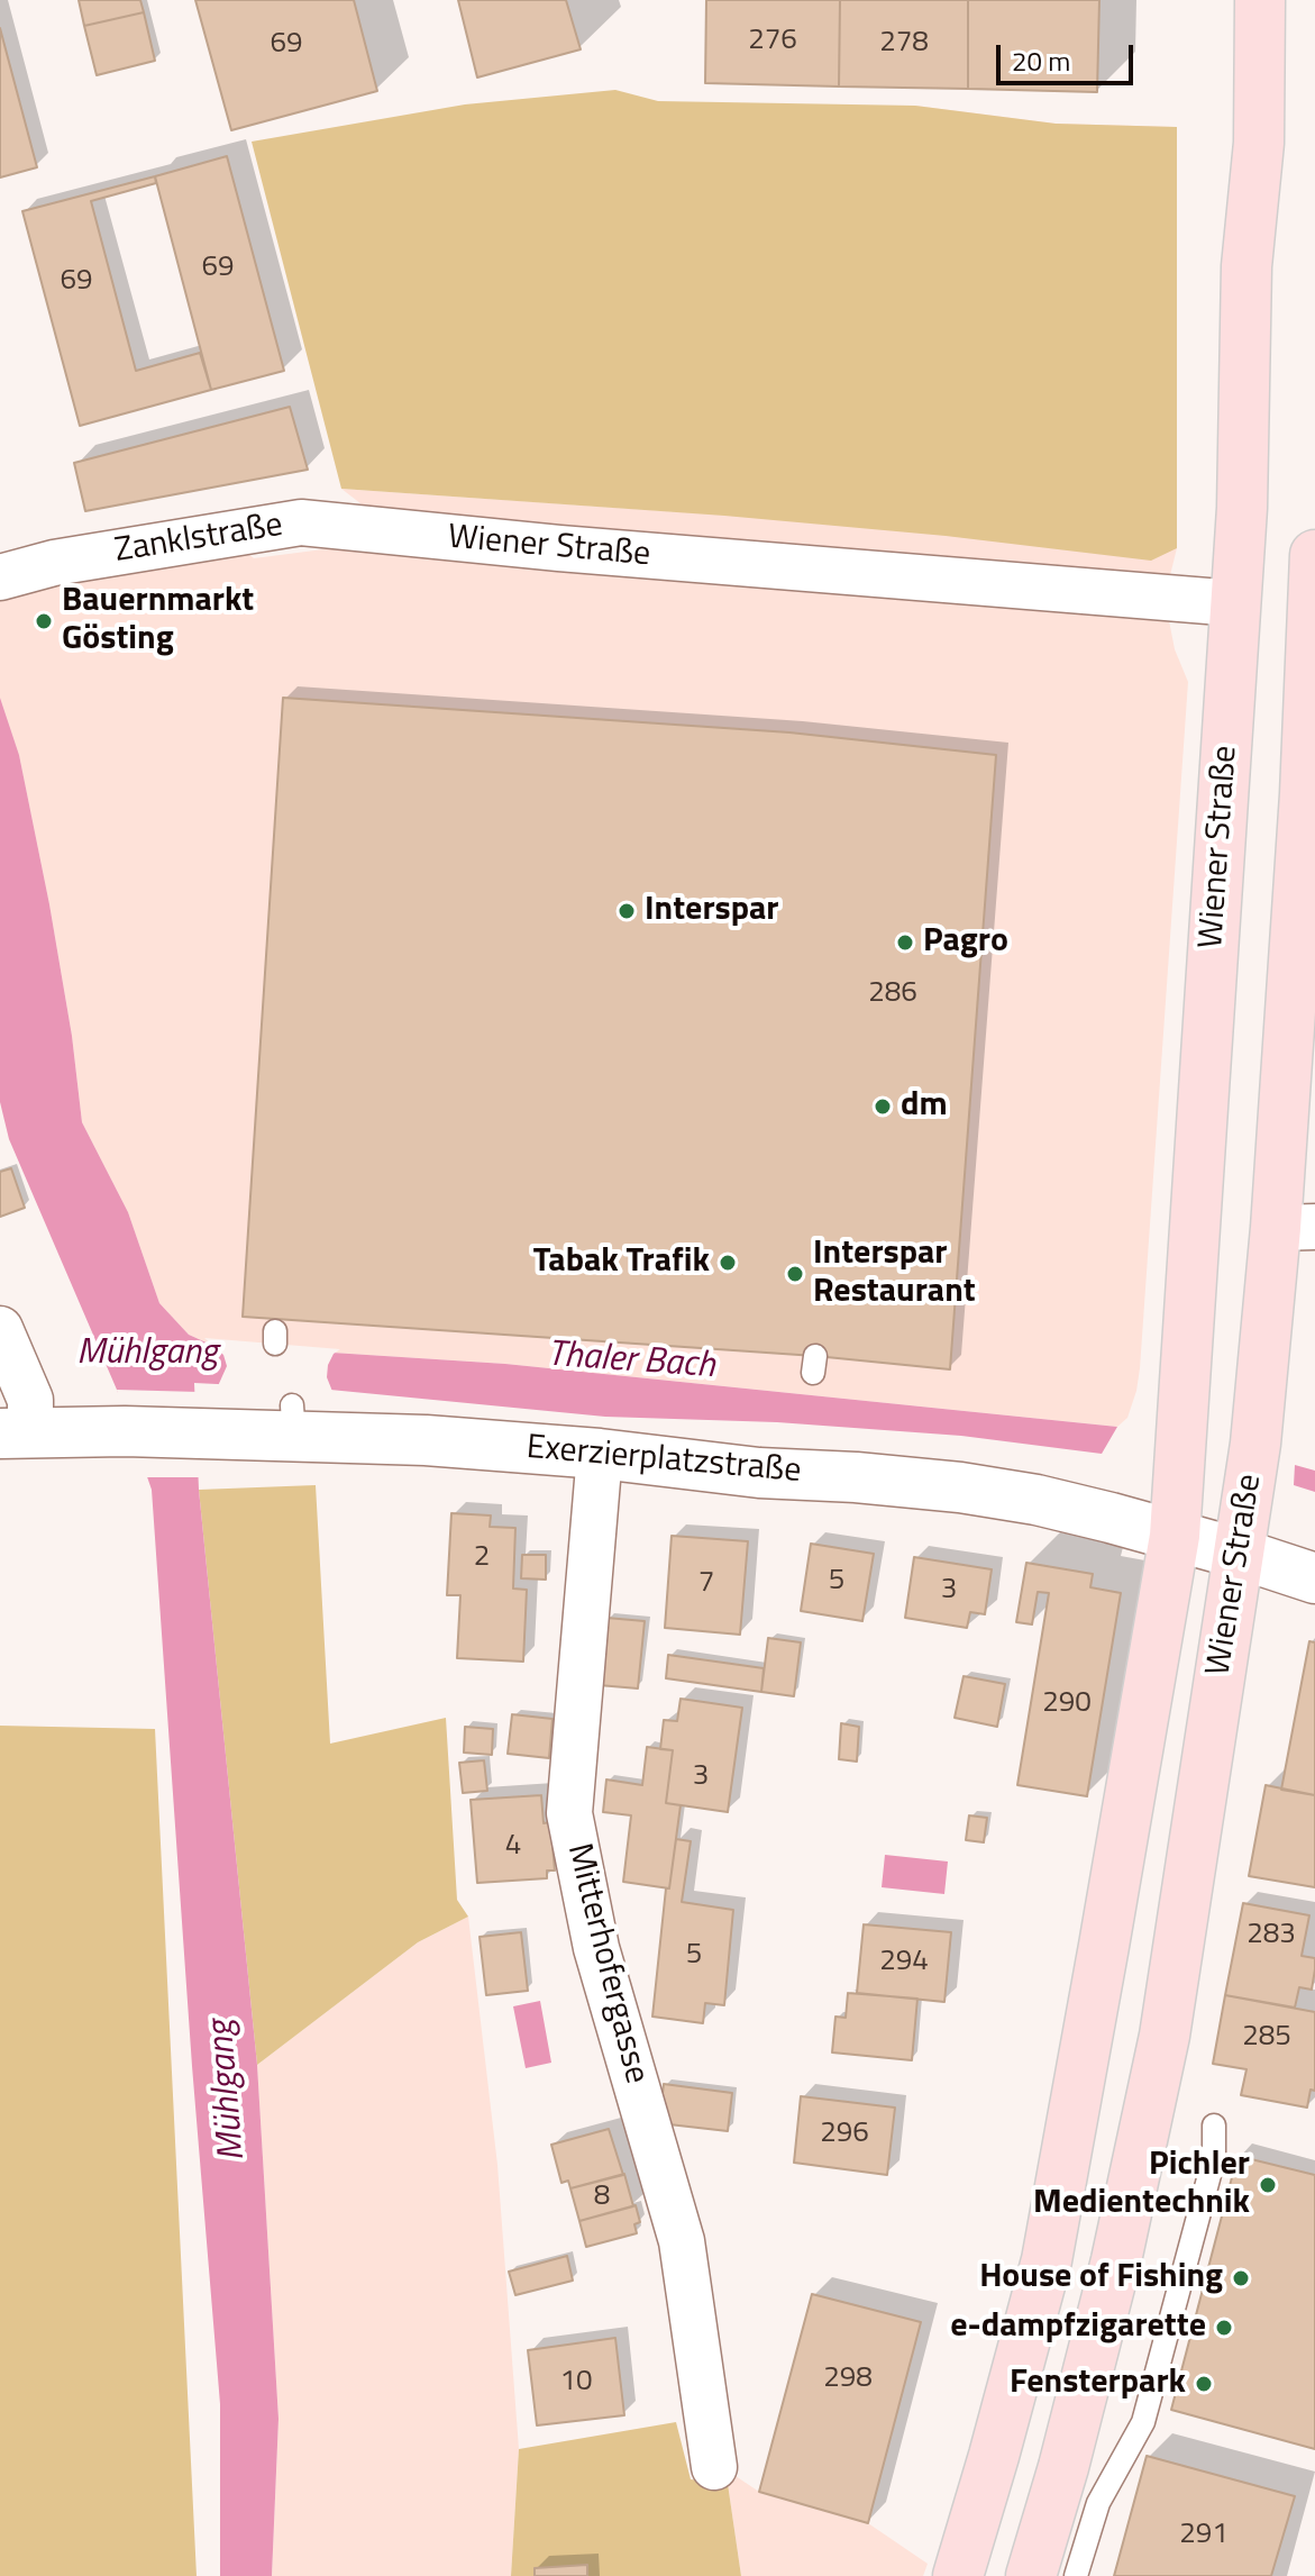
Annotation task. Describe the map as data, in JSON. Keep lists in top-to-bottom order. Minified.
{"streets":{"main road":["Wiener Straße"],"street":["Zanklstraße","Exerzierplatzstraße","Mitterhofergasse"]},"crossings":[["Zanklstraße","Wiener Straße"],["Wiener Straße","Exerzierplatzstraße"],["Exerzierplatzstraße","Mitterhofergasse"]],"water":["Mühlgang","Thaler Bach"],"places":["Bauernmarkt Gösting","Interspar","Pagro","dm","Tabak Trafik","Interspar Restaurant","Pichler Medientechnik","House of Fishing","e-dampfzigarette","Fensterpark"],"house_numbers":["276","278","69","69","69","286","2","5","7","3","290","3","4","283","5","294","285","296","8","298","10","291"],"scale_bar":"20 m"}
